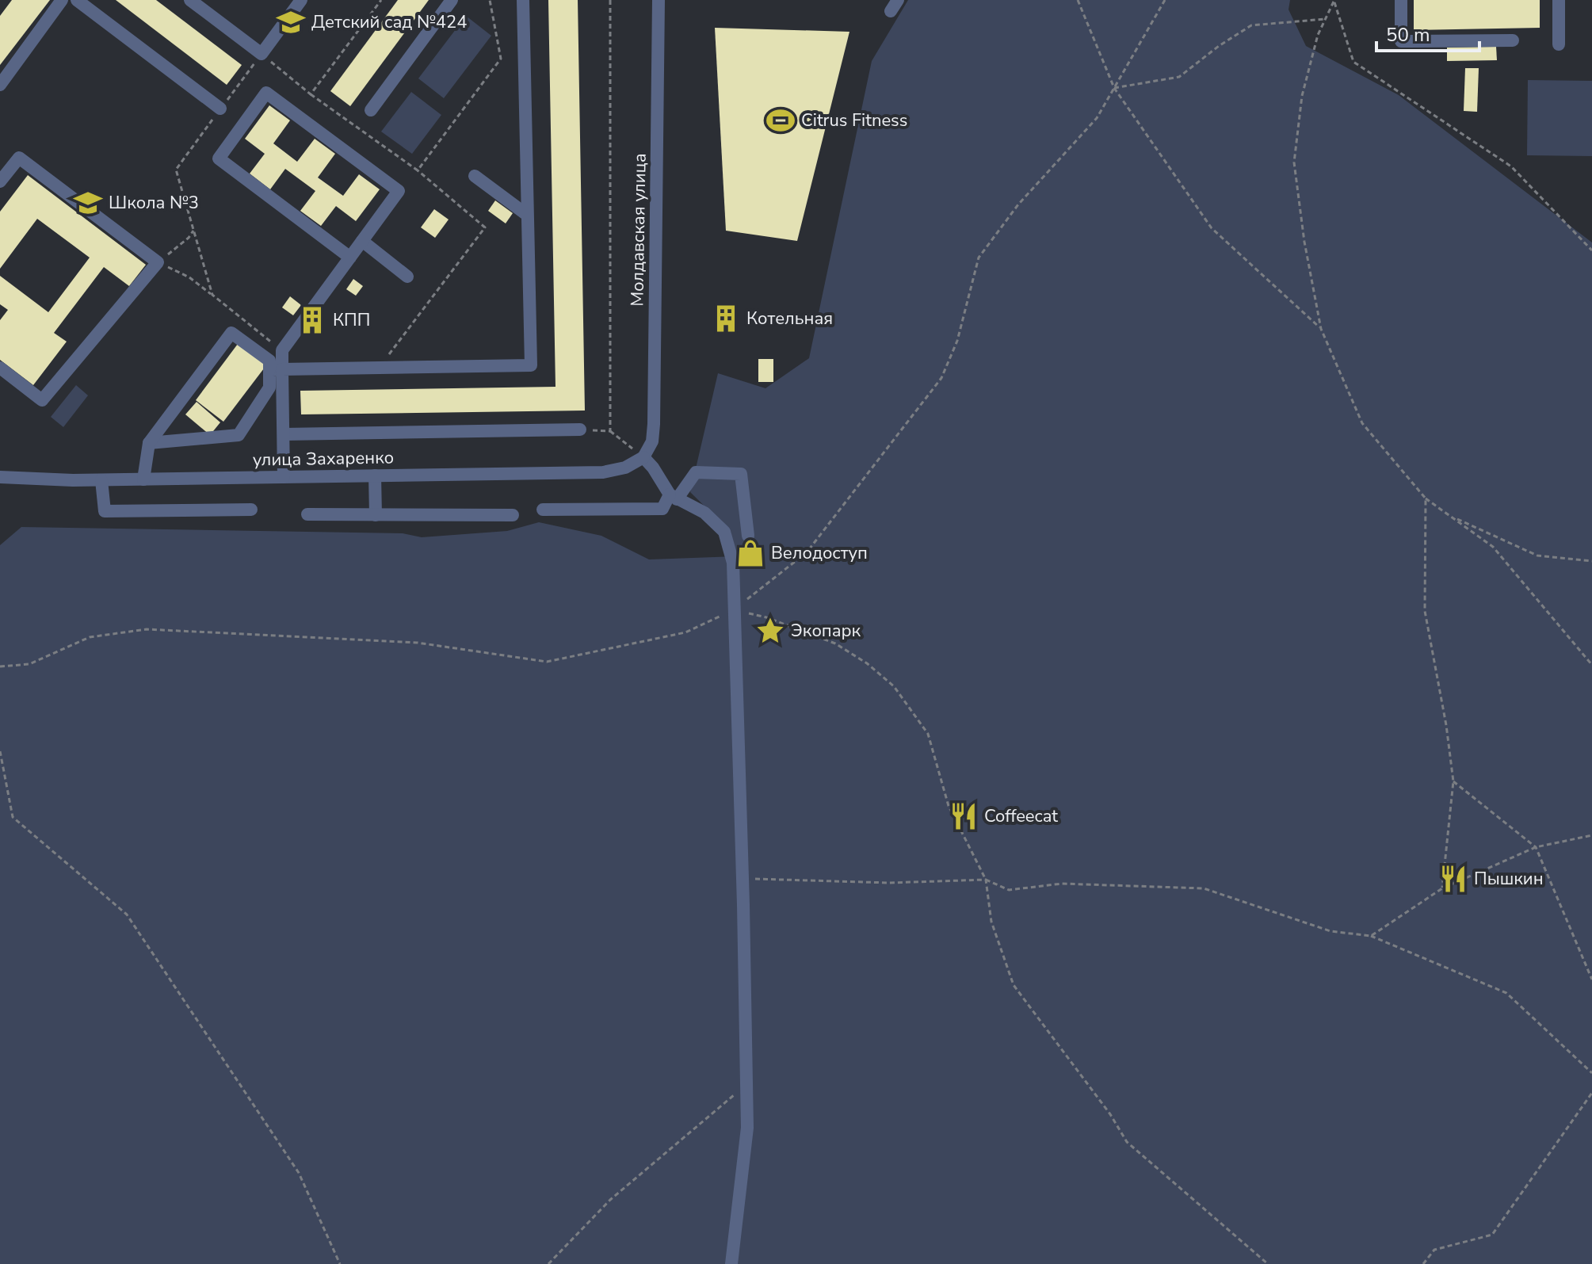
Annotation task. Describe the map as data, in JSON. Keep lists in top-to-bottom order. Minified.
{"streets":{"street":["Молдавская улица","улица Захаренко"]},"crossings":[["Молдавская улица","улица Захаренко"]],"places":{"school or university":["Детский сад №424","Школа №3"],"sports":["Citrus Fitness"],"building":["Котельная","КПП"],"shop":["Велодоступ"],"place":["Экопарк"],"restaurant":["Coffeecat","Пышкин"]},"scale_bar":"50 m"}
